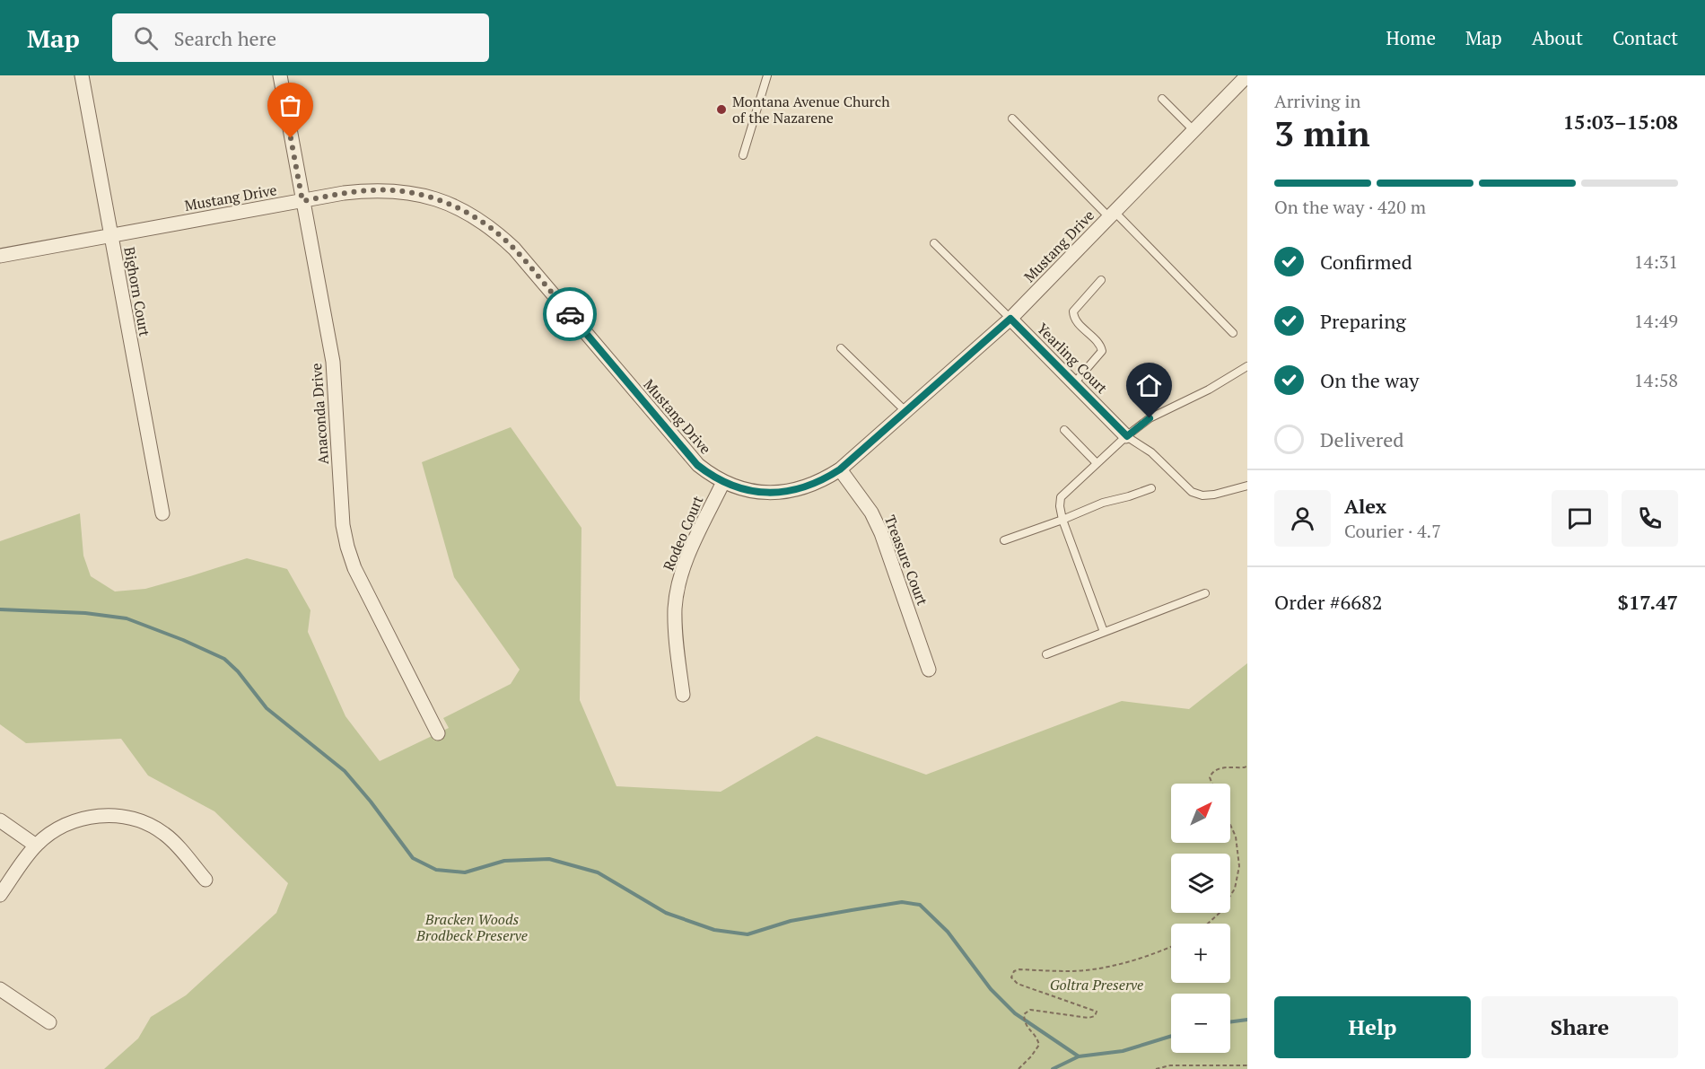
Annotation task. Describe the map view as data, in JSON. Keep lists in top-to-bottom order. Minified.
{"streets":{"street":["Mustang Drive","Bighorn Court","Yearling Court","Anaconda Drive","Rodeo Court","Treasure Court"]},"crossings":[["Mustang Drive","Bighorn Court"],["Mustang Drive","Yearling Court"],["Mustang Drive","Anaconda Drive"],["Mustang Drive","Rodeo Court"],["Mustang Drive","Treasure Court"]],"parks":["Bracken Woods Brodbeck Preserve","Goltra Preserve"],"places":["Montana Avenue Church of the Nazarene"],"north":"top right","page":{"header":"Map","search":"Search here","nav":["Home","Map","About","Contact"],"heading":["3 min","Arriving in","15:03–15:08"],"panel":["Alex","Courier · 4.7","Order #6682","$17.47"],"bar":"On the way · 420 m","list":[["Confirmed","14:31"],["Preparing","14:49"],["On the way","14:58"],"Delivered"],"map_buttons":["+","−"],"buttons":["Help","Share"]}}
